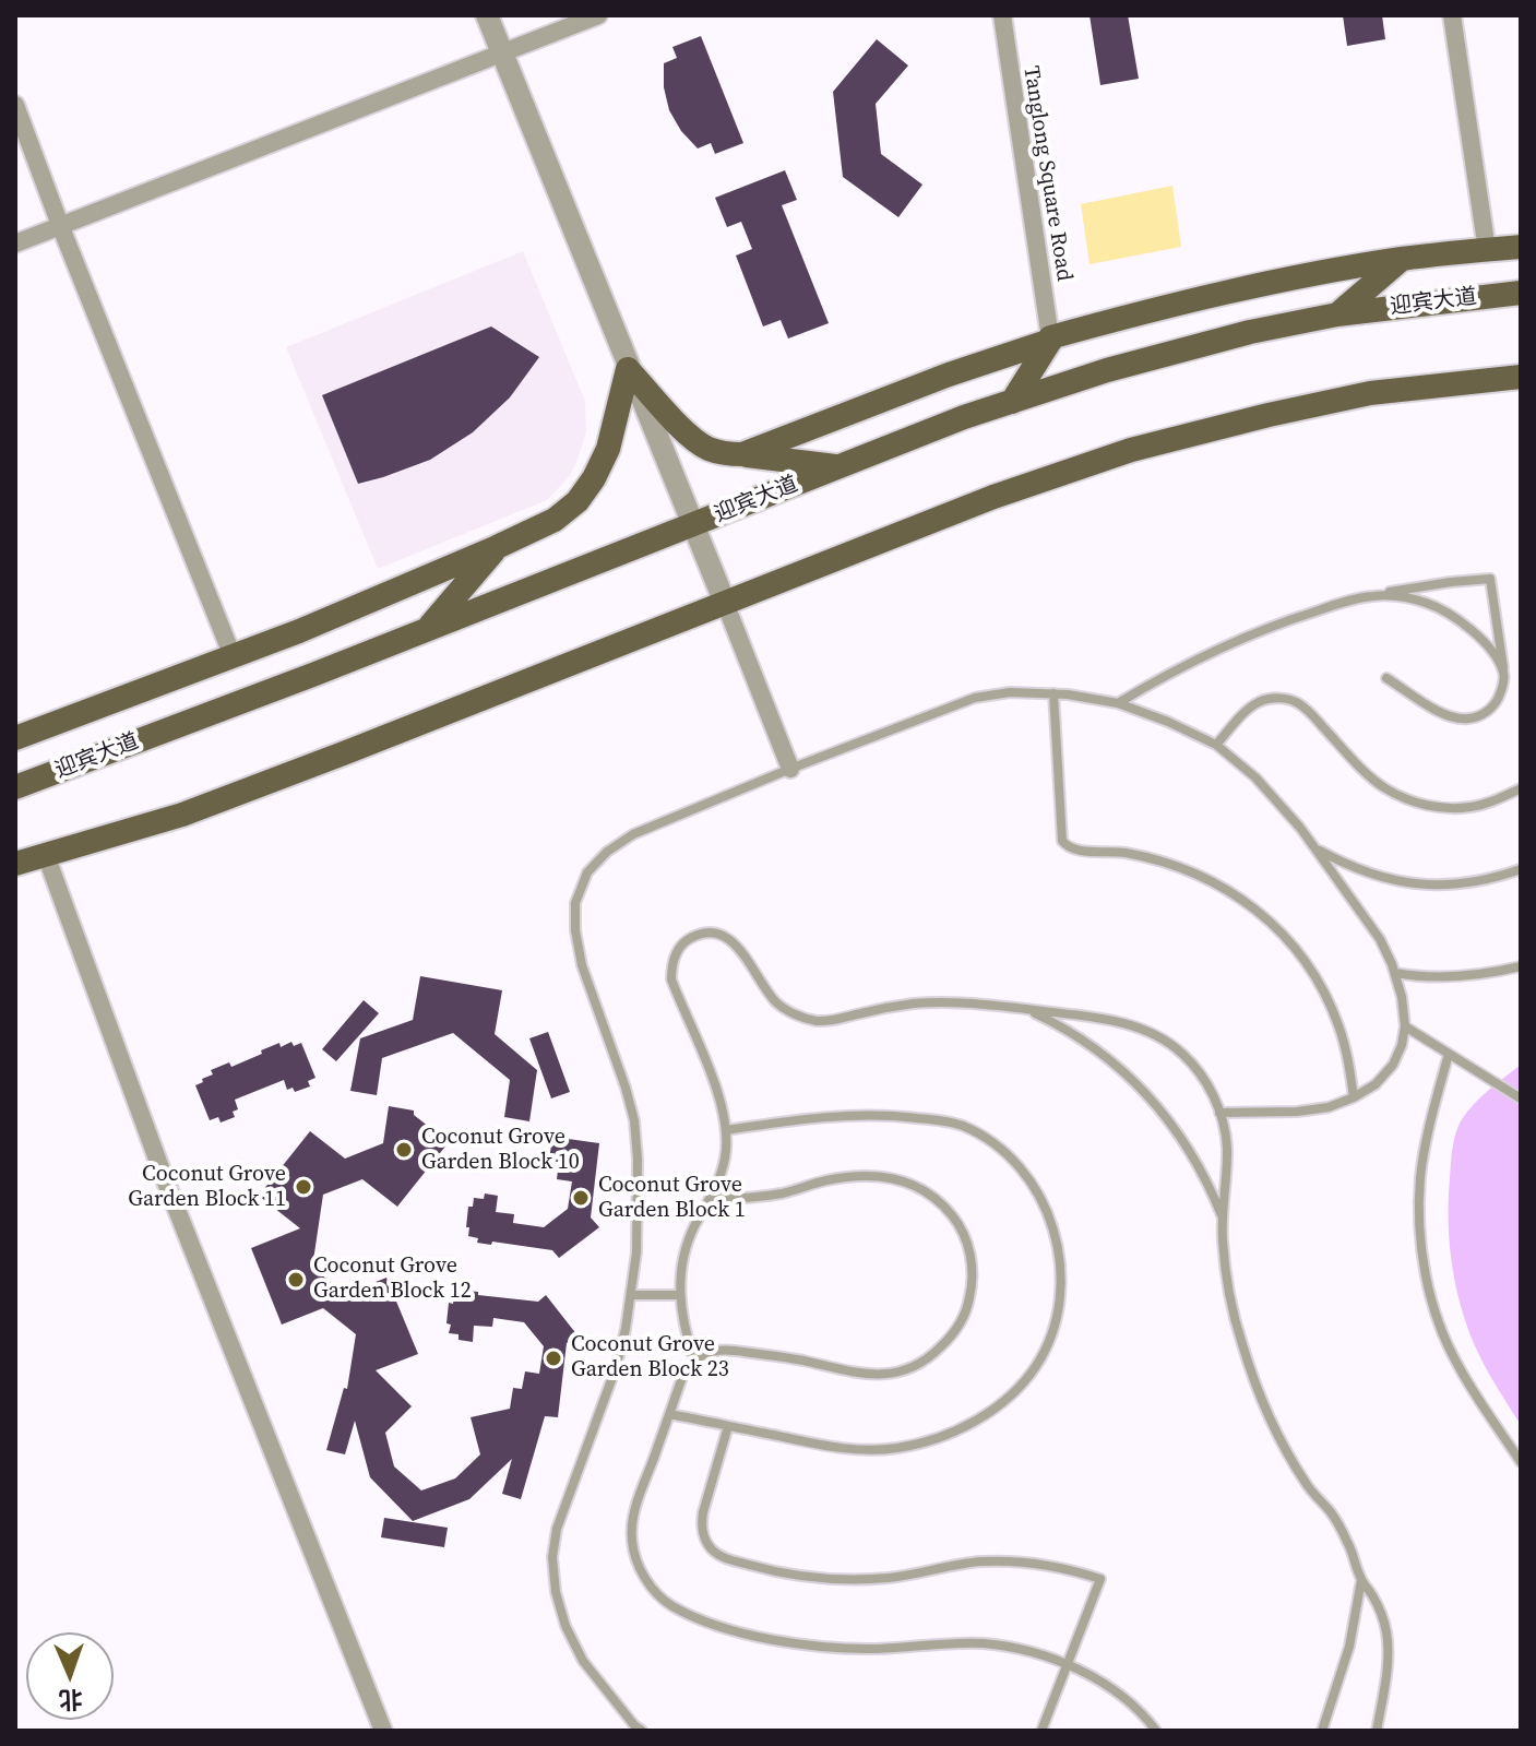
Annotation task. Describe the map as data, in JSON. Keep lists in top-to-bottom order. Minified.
{"streets":{"main road":["迎宾大道"],"street":["Tanglong Square Road"]},"places":["Coconut Grove Garden Block 10","Coconut Grove Garden Block 11","Coconut Grove Garden Block 1","Coconut Grove Garden Block 12","Coconut Grove Garden Block 23"],"north":"bottom"}
